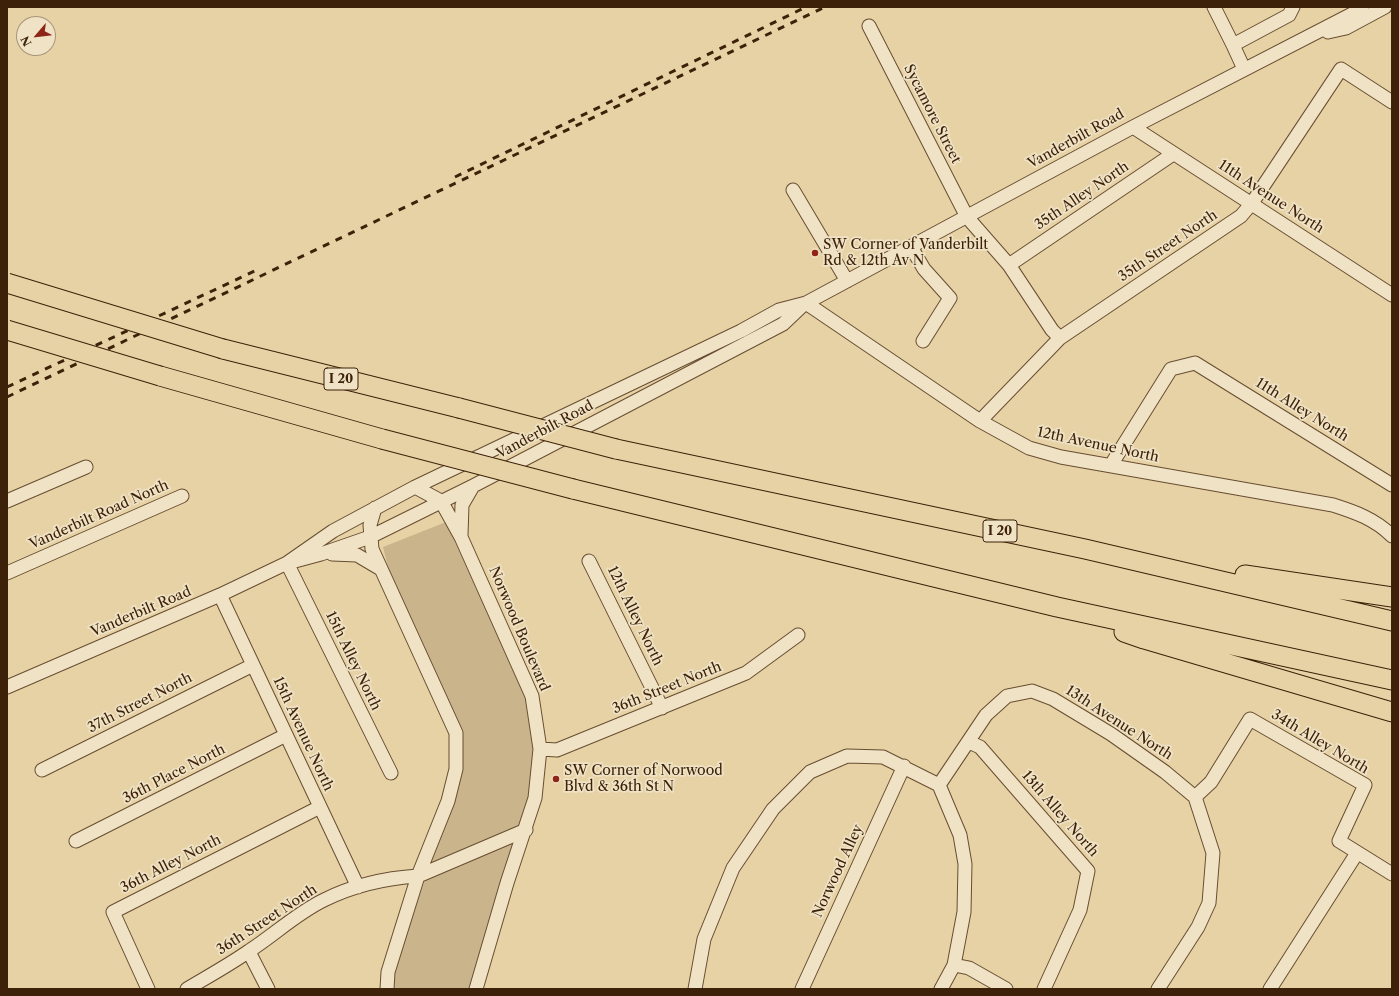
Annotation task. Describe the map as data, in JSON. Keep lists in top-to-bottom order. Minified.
{"streets":{"highway":["I 20"],"street":["Sycamore Street","Vanderbilt Road","35th Alley North","11th Avenue North","35th Street North","11th Alley North","12th Avenue North","Vanderbilt Road North","12th Alley North","Norwood Boulevard","15th Alley North","36th Street North","37th Street North","13th Avenue North","15th Avenue North","34th Alley North","36th Place North","13th Alley North","36th Alley North","Norwood Alley"]},"crossings":[["Sycamore Street","Vanderbilt Road"],["Vanderbilt Road","11th Avenue North"],["Vanderbilt Road","12th Avenue North"],["Vanderbilt Road","Norwood Boulevard"],["Vanderbilt Road","15th Alley North"],["Vanderbilt Road","15th Avenue North"],["35th Alley North","11th Avenue North"],["11th Avenue North","35th Street North"],["35th Street North","12th Avenue North"],["11th Alley North","12th Avenue North"],["12th Alley North","36th Street North"],["Norwood Boulevard","36th Street North"],["36th Street North","15th Avenue North"],["37th Street North","15th Avenue North"],["13th Avenue North","34th Alley North"],["13th Avenue North","13th Alley North"],["15th Avenue North","36th Place North"],["15th Avenue North","36th Alley North"]],"places":["SW Corner of Vanderbilt Rd & 12th Av N","SW Corner of Norwood Blvd & 36th St N"],"north":"bottom left"}
